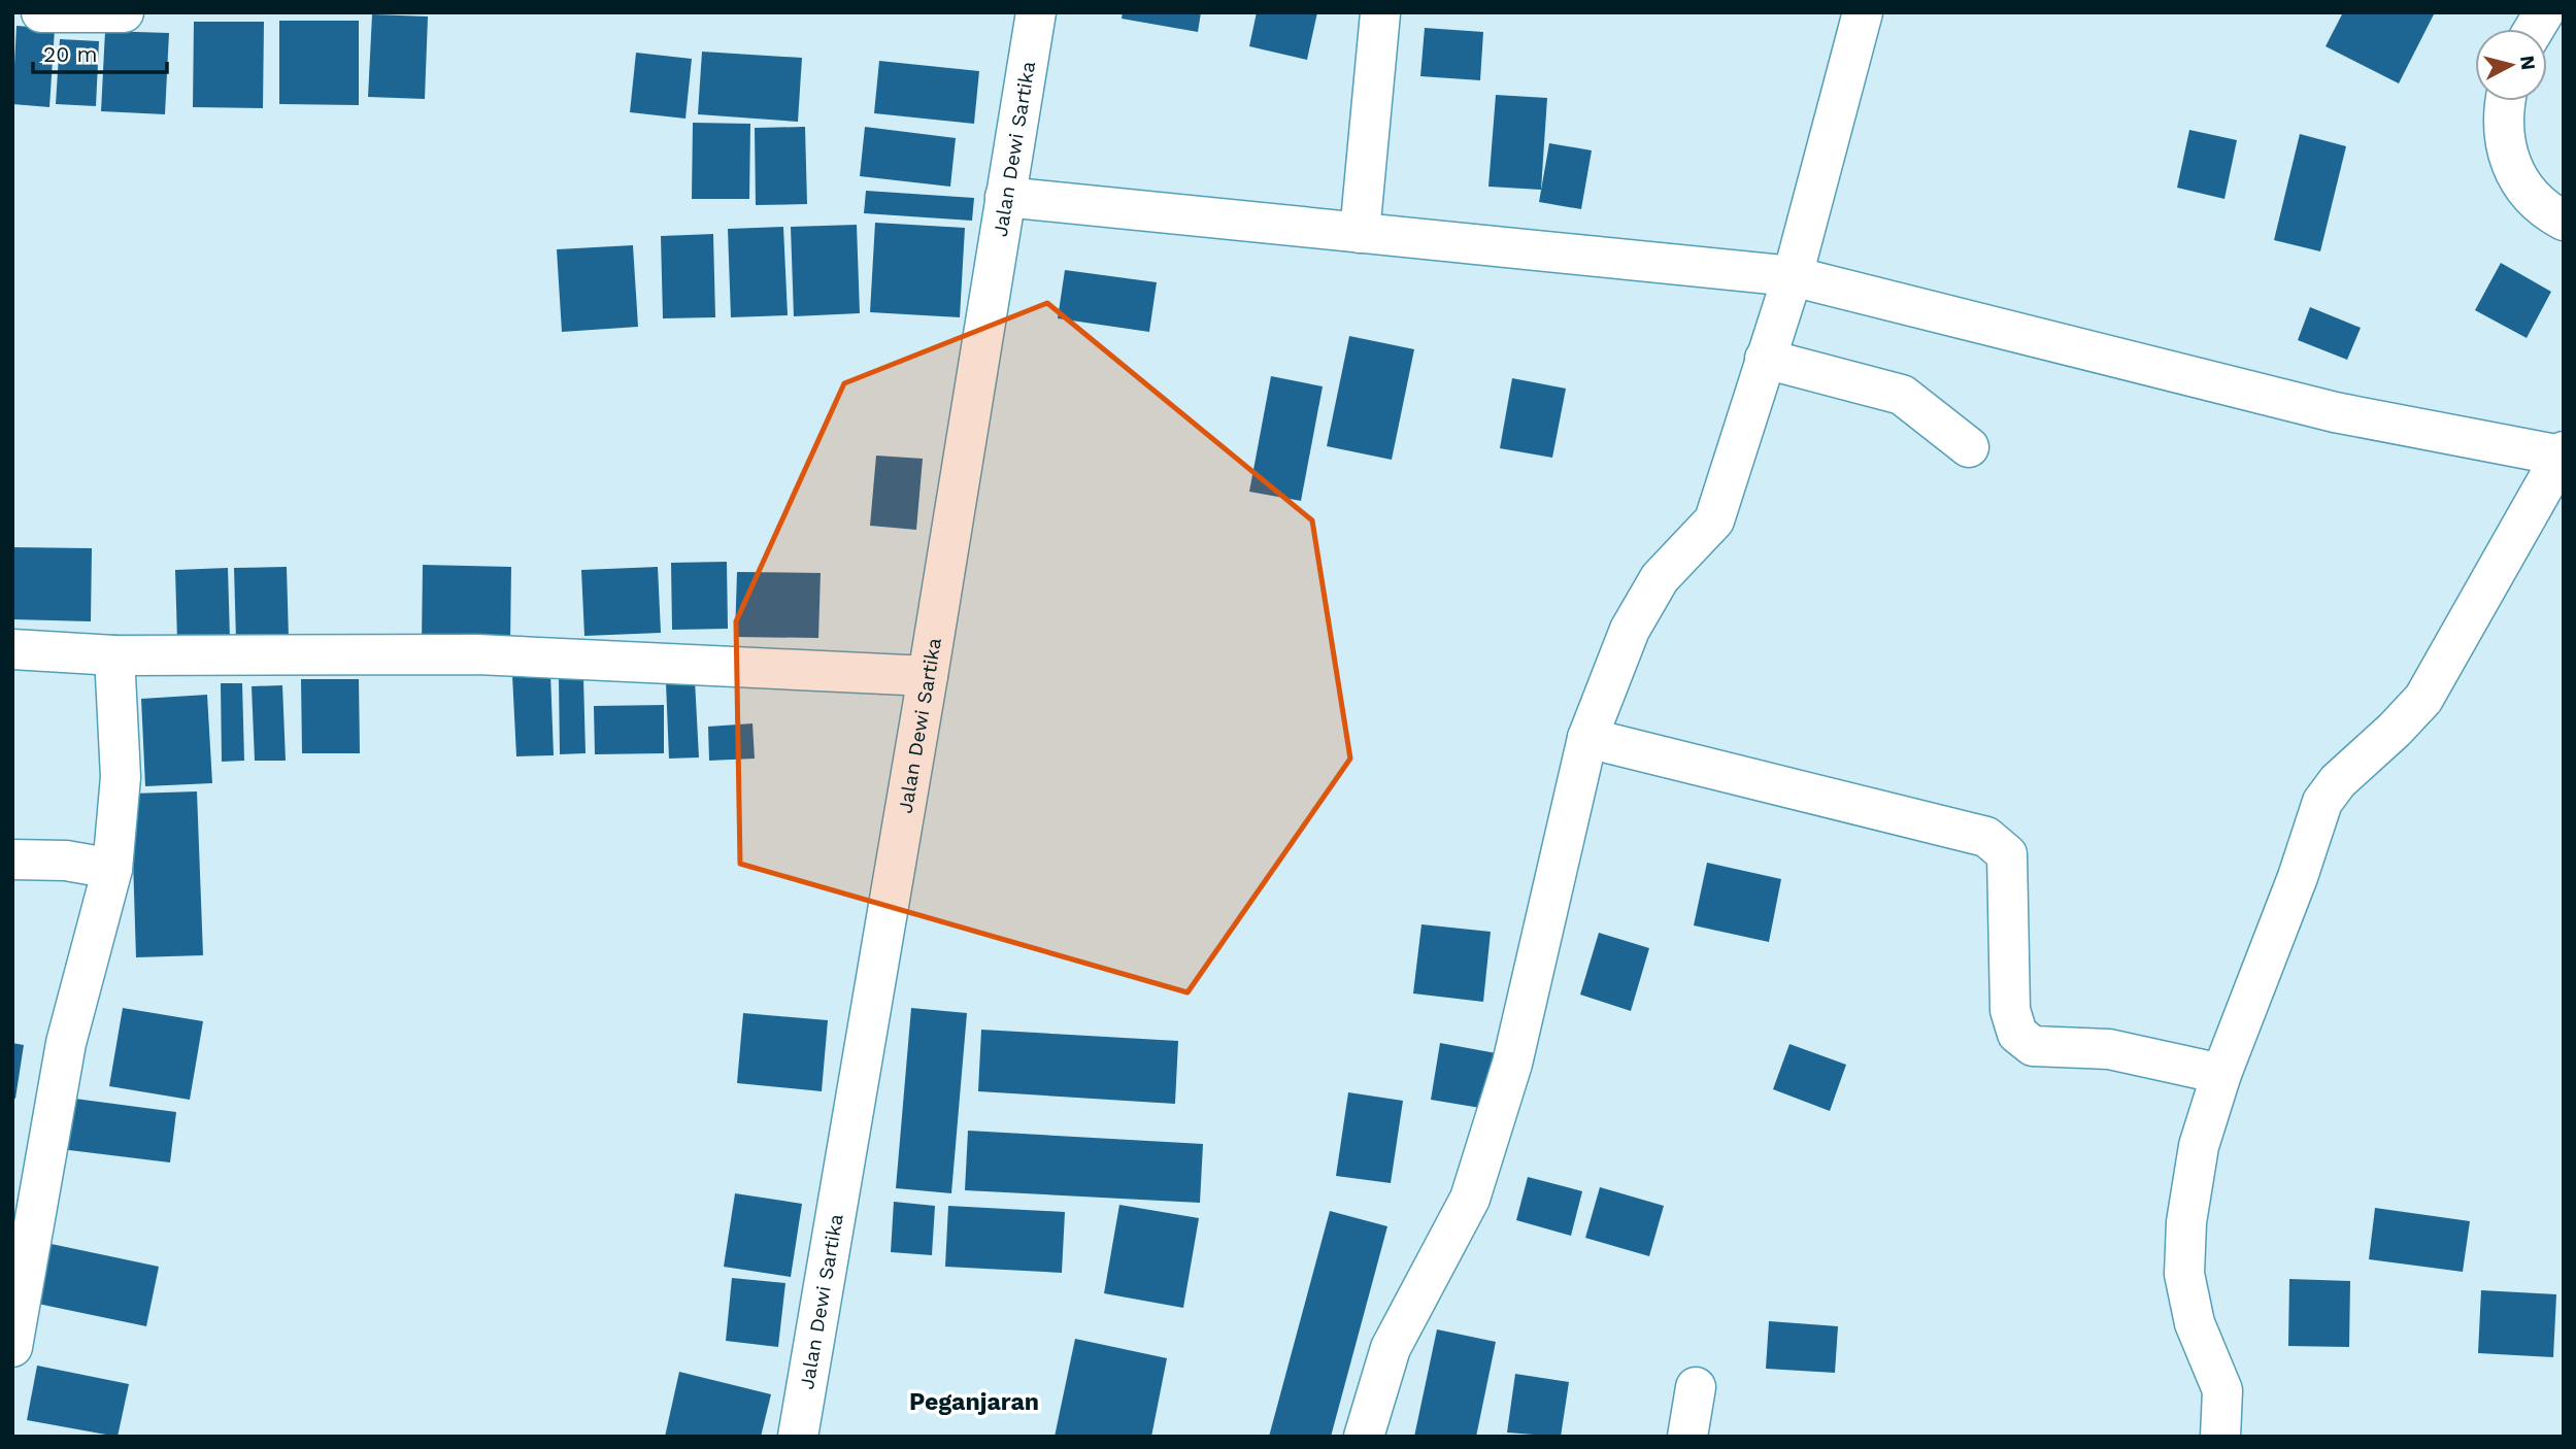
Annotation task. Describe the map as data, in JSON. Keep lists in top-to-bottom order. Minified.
{"streets":{"street":["Jalan Dewi Sartika"]},"districts":["Peganjaran"],"scale_bar":"20 m","north":"right"}
